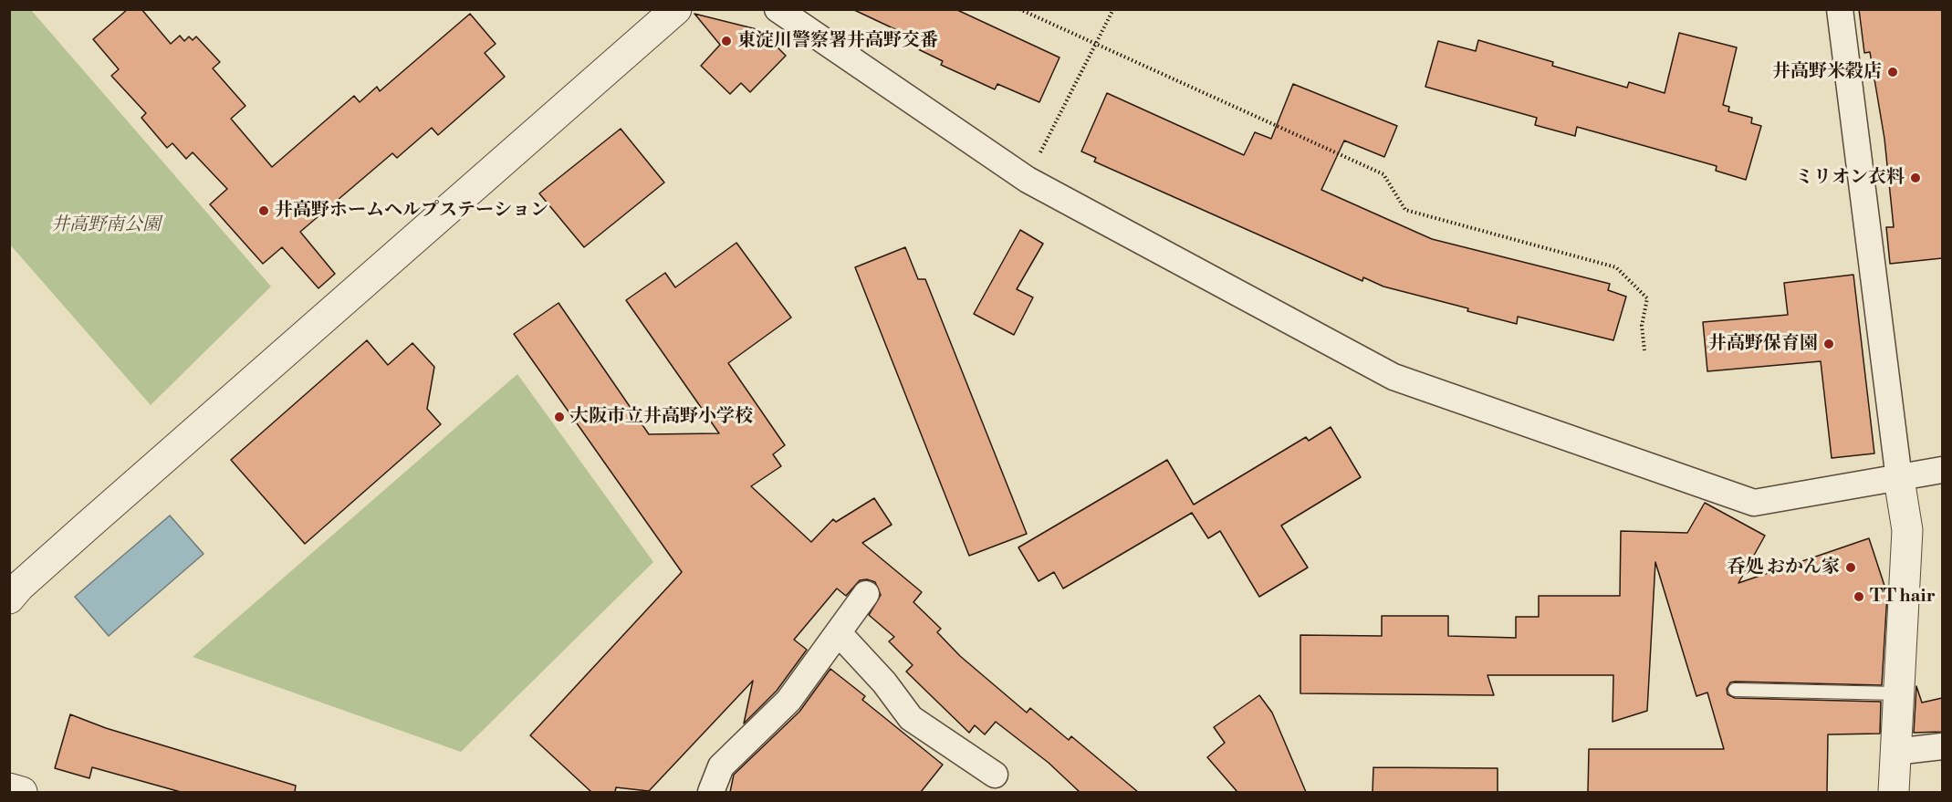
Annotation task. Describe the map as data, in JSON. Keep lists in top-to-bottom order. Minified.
{"parks":["井高野南公園"],"places":["東淀川警察署井高野交番","井高野米穀店","ミリオン衣料","井高野ホームヘルプステーション","井高野保育園","大阪市立井高野小学校","呑処 おかん家","TT hair"]}
